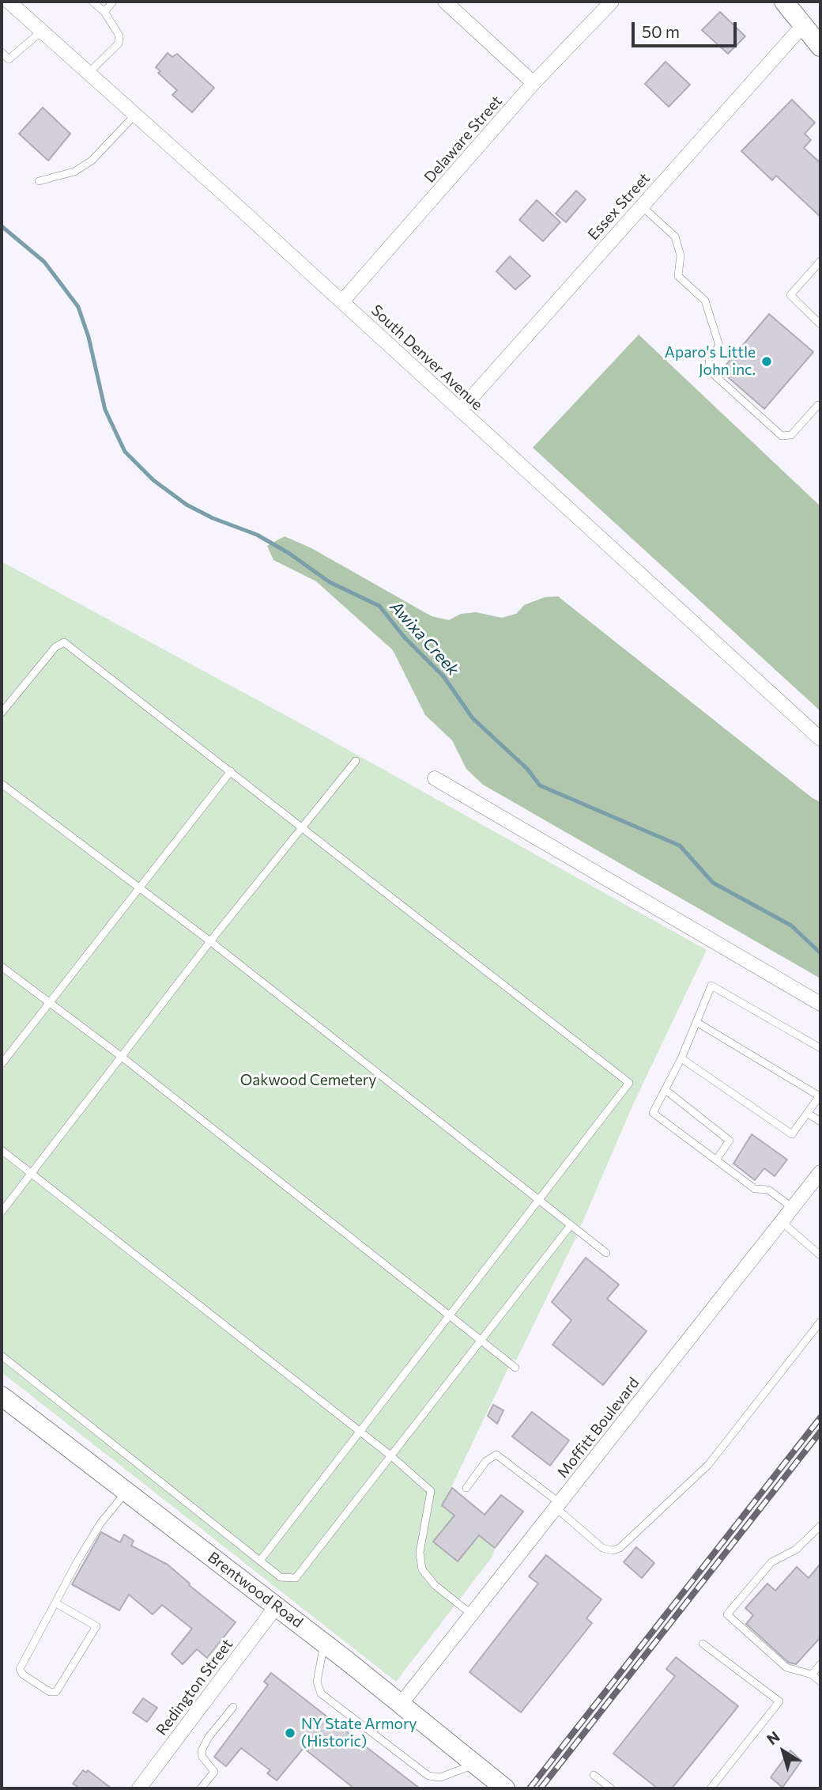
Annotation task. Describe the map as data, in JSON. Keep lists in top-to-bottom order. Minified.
{"streets":{"street":["Delaware Street","Essex Street","South Denver Avenue","Moffitt Boulevard","Brentwood Road","Redington Street"]},"crossings":[["Delaware Street","South Denver Avenue"],["Essex Street","South Denver Avenue"],["Moffitt Boulevard","Brentwood Road"],["Brentwood Road","Redington Street"]],"water":["Awixa Creek"],"parks":["Oakwood Cemetery"],"places":["Aparo's Little John inc.","NY State Armory (Historic)"],"scale_bar":"50 m","north":"top left"}
